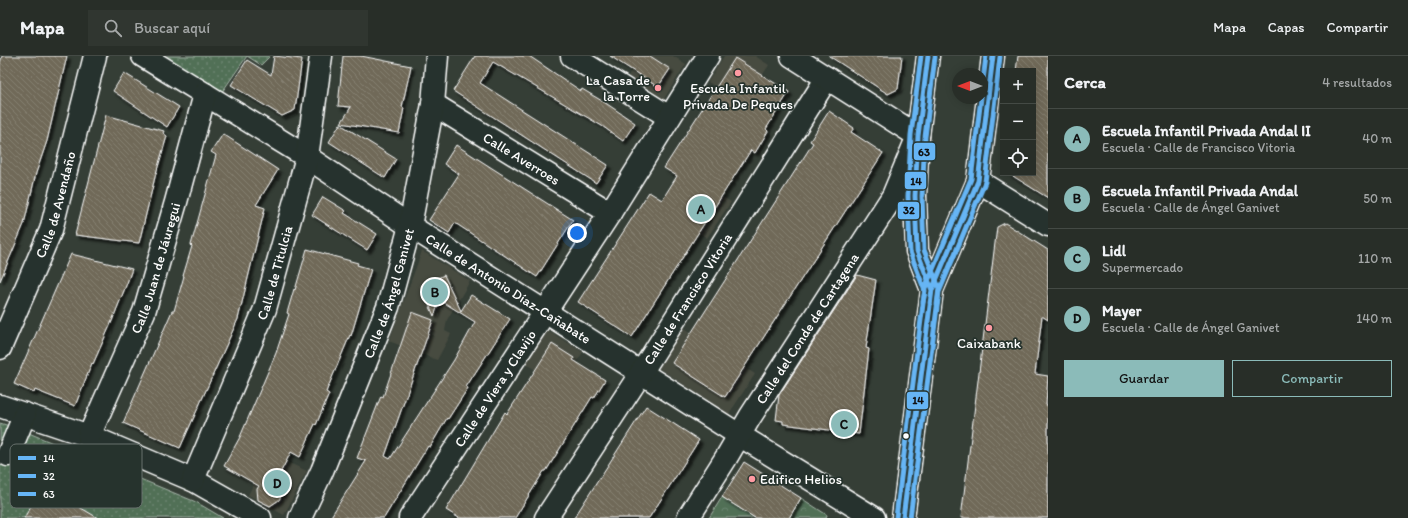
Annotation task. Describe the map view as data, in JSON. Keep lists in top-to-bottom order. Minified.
{"streets":{"street":["Calle Averroes","Calle de Avendaño","Calle Juan de Jáuregui","Calle de Titulcia","Calle de Antonio Díaz-Cañabate","Calle de Ángel Ganivet","Calle de Francisco Vitoria","Calle del Conde de Cartagena","Calle de Viera y Clavijo"]},"crossings":[["Calle Averroes","Calle de Ángel Ganivet"],["Calle Averroes","Calle de Viera y Clavijo"],["Calle Juan de Jáuregui","Calle de Antonio Díaz-Cañabate"],["Calle de Titulcia","Calle de Antonio Díaz-Cañabate"],["Calle de Antonio Díaz-Cañabate","Calle de Ángel Ganivet"],["Calle de Antonio Díaz-Cañabate","Calle de Francisco Vitoria"],["Calle de Antonio Díaz-Cañabate","Calle del Conde de Cartagena"],["Calle de Antonio Díaz-Cañabate","Calle de Viera y Clavijo"]],"places":["Escuela Infantil Privada De Peques","La Casa de la Torre","Caixabank","Edifico Helios"],"lines":["transit line 14","transit line 32","transit line 63"],"legend":["14","32","63"],"north":"left","page":{"header":"Mapa","search":"Buscar aquí","nav":["Mapa","Capas","Compartir"],"heading":["Cerca","4 resultados"],"map_buttons":["+","−"],"list":[{"mark":"A","name":"Escuela Infantil Privada Andal II","note":"Escuela · Calle de Francisco Vitoria","value":"40 m"},{"mark":"B","name":"Escuela Infantil Privada Andal","note":"Escuela · Calle de Ángel Ganivet","value":"50 m"},{"mark":"C","name":"Lidl","note":"Supermercado","value":"110 m"},{"mark":"D","name":"Mayer","note":"Escuela · Calle de Ángel Ganivet","value":"140 m"}],"pins":["A","B","C","D"],"buttons":["Guardar","Compartir"]}}
